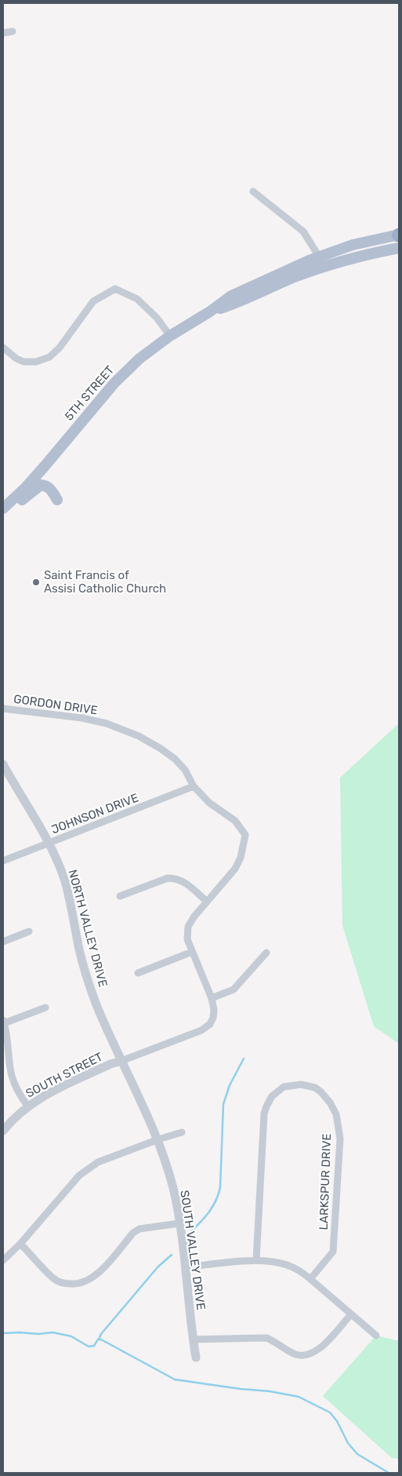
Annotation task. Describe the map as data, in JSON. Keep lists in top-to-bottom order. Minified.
{"streets":{"main road":["5TH STREET"],"street":["GORDON DRIVE","JOHNSON DRIVE","NORTH VALLEY DRIVE","SOUTH STREET","LARKSPUR DRIVE","SOUTH VALLEY DRIVE"]},"crossings":[["GORDON DRIVE","JOHNSON DRIVE"],["GORDON DRIVE","NORTH VALLEY DRIVE"],["GORDON DRIVE","SOUTH STREET"],["GORDON DRIVE","SOUTH VALLEY DRIVE"],["JOHNSON DRIVE","NORTH VALLEY DRIVE"],["NORTH VALLEY DRIVE","SOUTH STREET"],["NORTH VALLEY DRIVE","SOUTH VALLEY DRIVE"],["SOUTH STREET","SOUTH VALLEY DRIVE"]],"places":["Saint Francis of Assisi Catholic Church"]}
